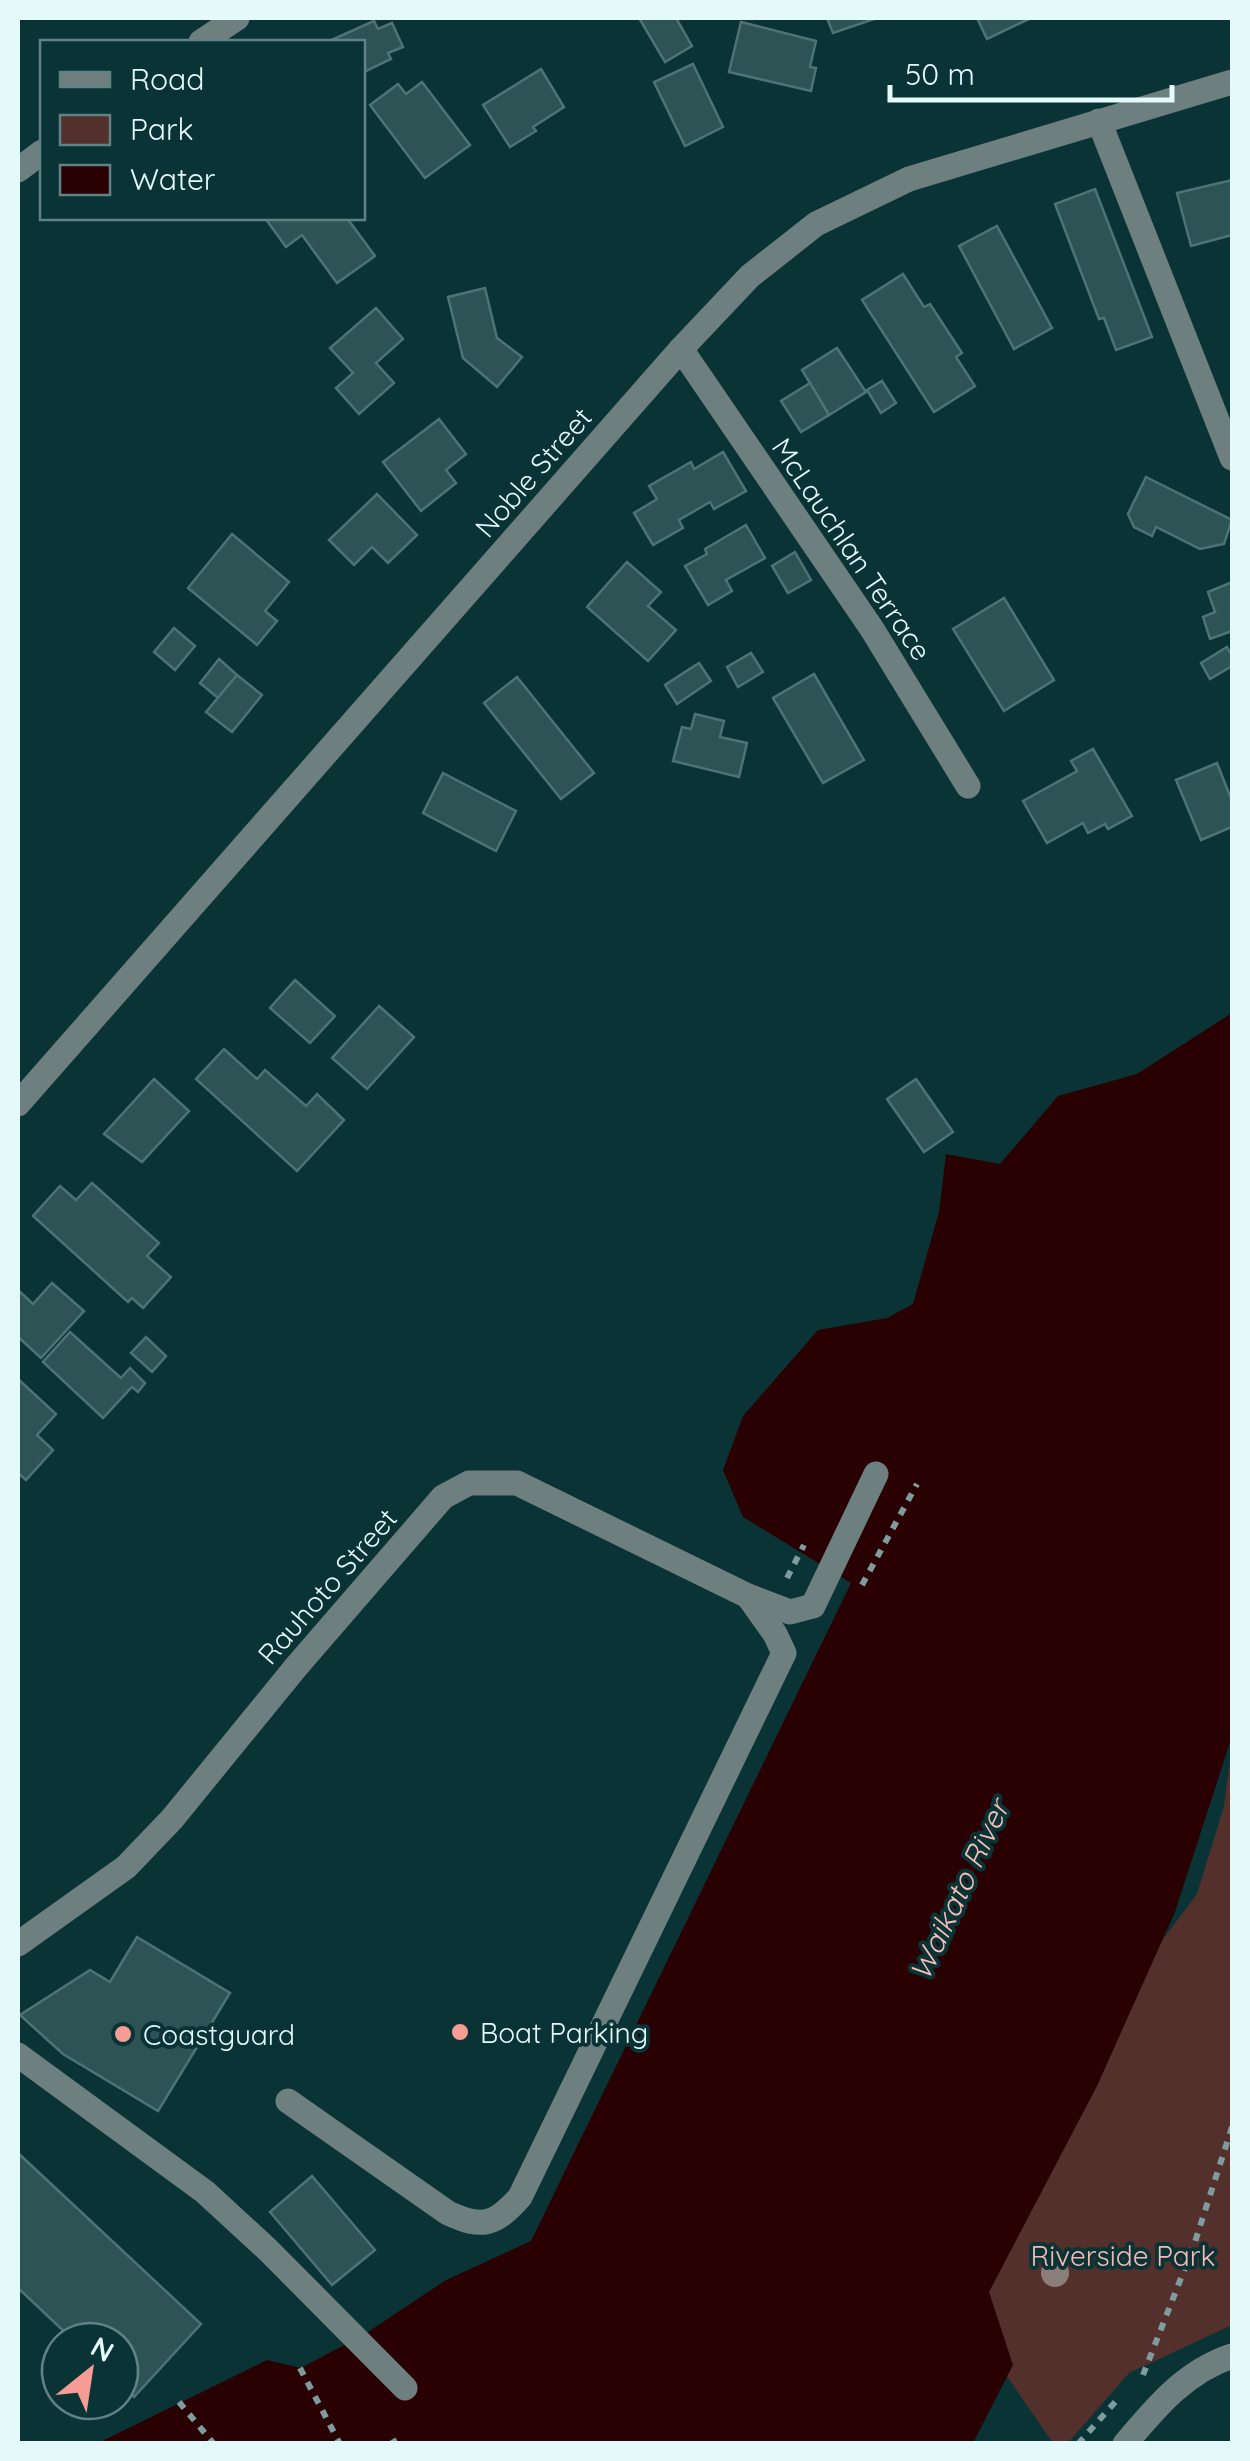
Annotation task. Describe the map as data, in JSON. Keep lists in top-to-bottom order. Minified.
{"streets":{"street":["Noble Street","McLauchlan Terrace","Rauhoto Street"]},"crossings":[["Noble Street","McLauchlan Terrace"]],"water":["Waikato River"],"parks":["Riverside Park"],"places":["Boat Parking","Coastguard"],"legend":["Road","Park","Water"],"scale_bar":"50 m","north":"top right"}
